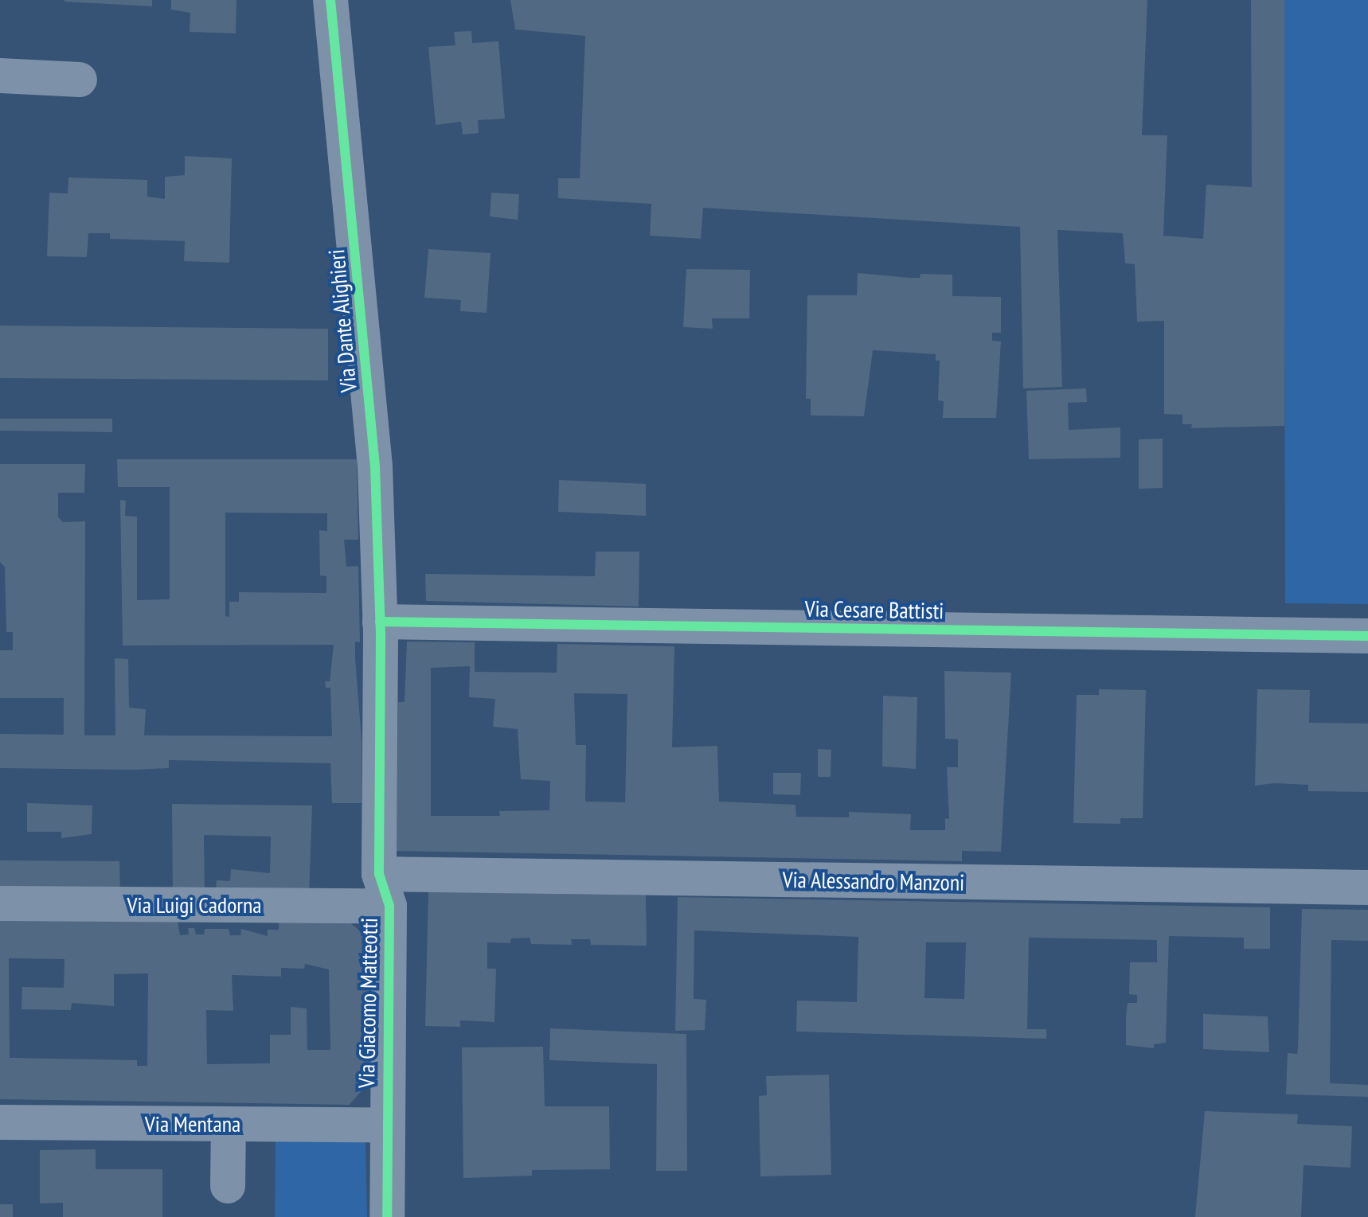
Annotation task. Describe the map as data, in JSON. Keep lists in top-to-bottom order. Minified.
{"streets":{"street":["Via Dante Alighieri","Via Cesare Battisti","Via Alessandro Manzoni","Via Luigi Cadorna","Via Giacomo Matteotti","Via Mentana"]},"crossings":[["Via Dante Alighieri","Via Cesare Battisti"],["Via Dante Alighieri","Via Giacomo Matteotti"],["Via Cesare Battisti","Via Giacomo Matteotti"],["Via Alessandro Manzoni","Via Luigi Cadorna"],["Via Alessandro Manzoni","Via Giacomo Matteotti"],["Via Luigi Cadorna","Via Giacomo Matteotti"],["Via Giacomo Matteotti","Via Mentana"]]}
